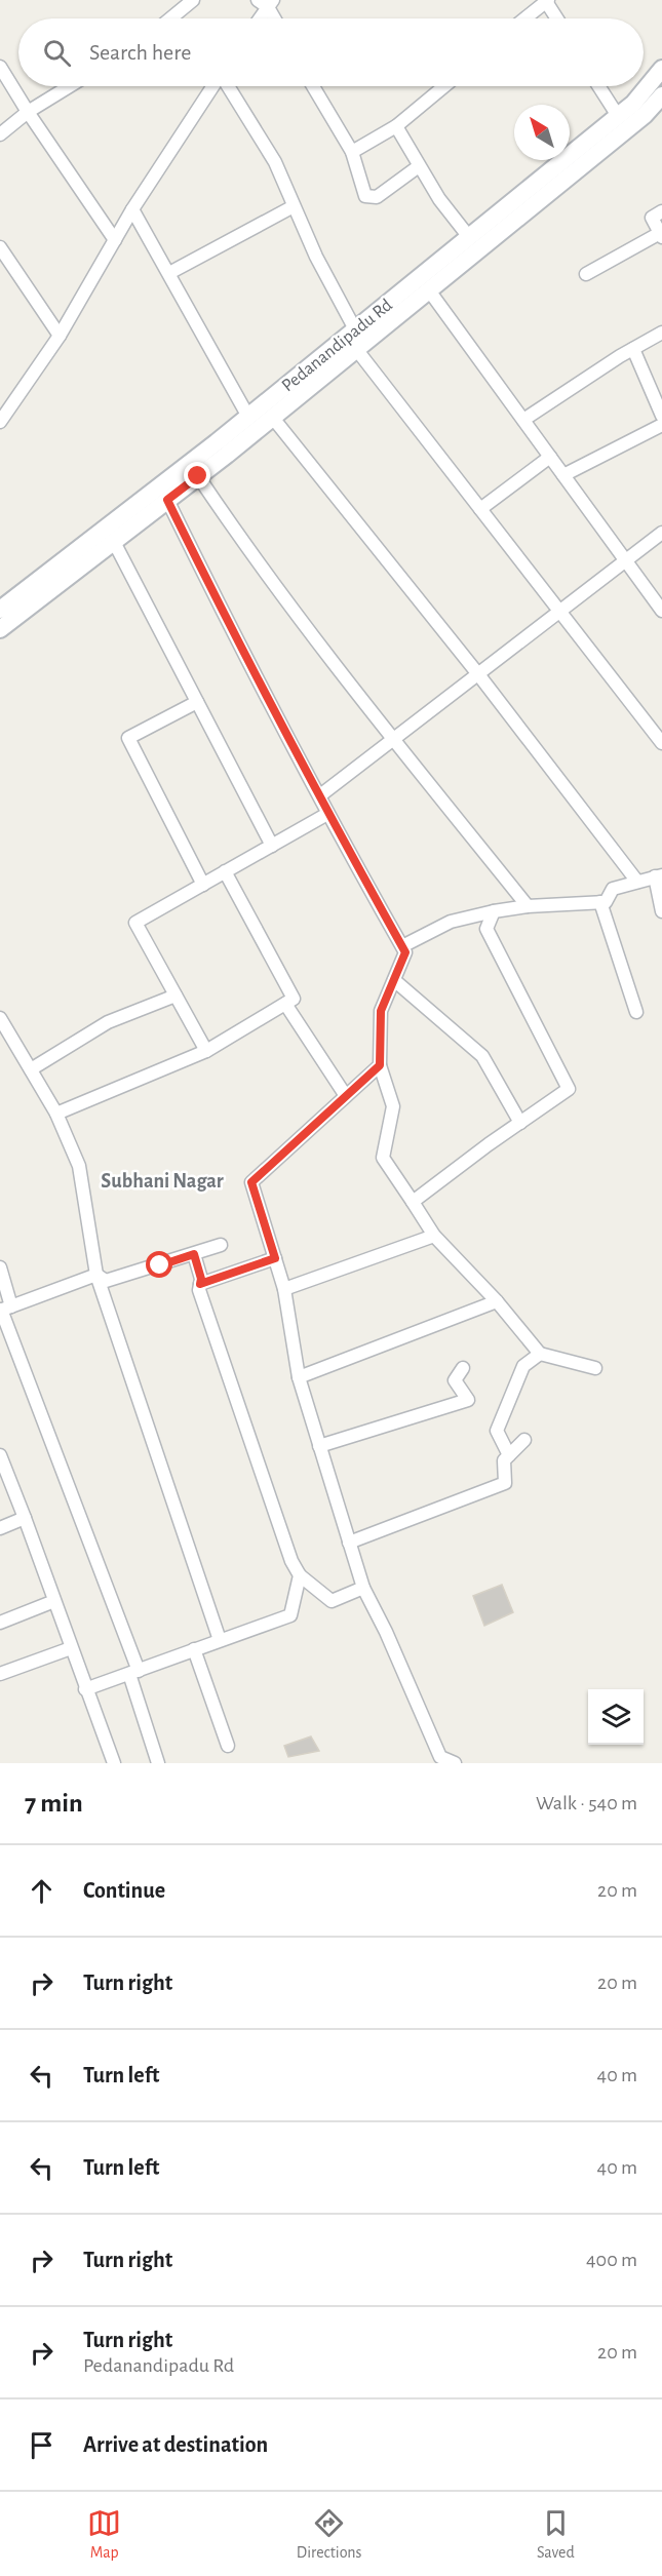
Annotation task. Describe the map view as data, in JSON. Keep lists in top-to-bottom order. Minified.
{"streets":{"main road":["Pedanandipadu Rd"]},"districts":["Subhani Nagar"],"north":"top left","page":{"search":"Search here","heading":["7 min","Walk · 540 m"],"list":[["Continue","20 m"],["Turn right","20 m"],["Turn left","40 m"],["Turn left","40 m"],["Turn right","400 m"],["Turn right","Pedanandipadu Rd","20 m"],"Arrive at destination"],"nav":["Map","Directions","Saved"]}}
